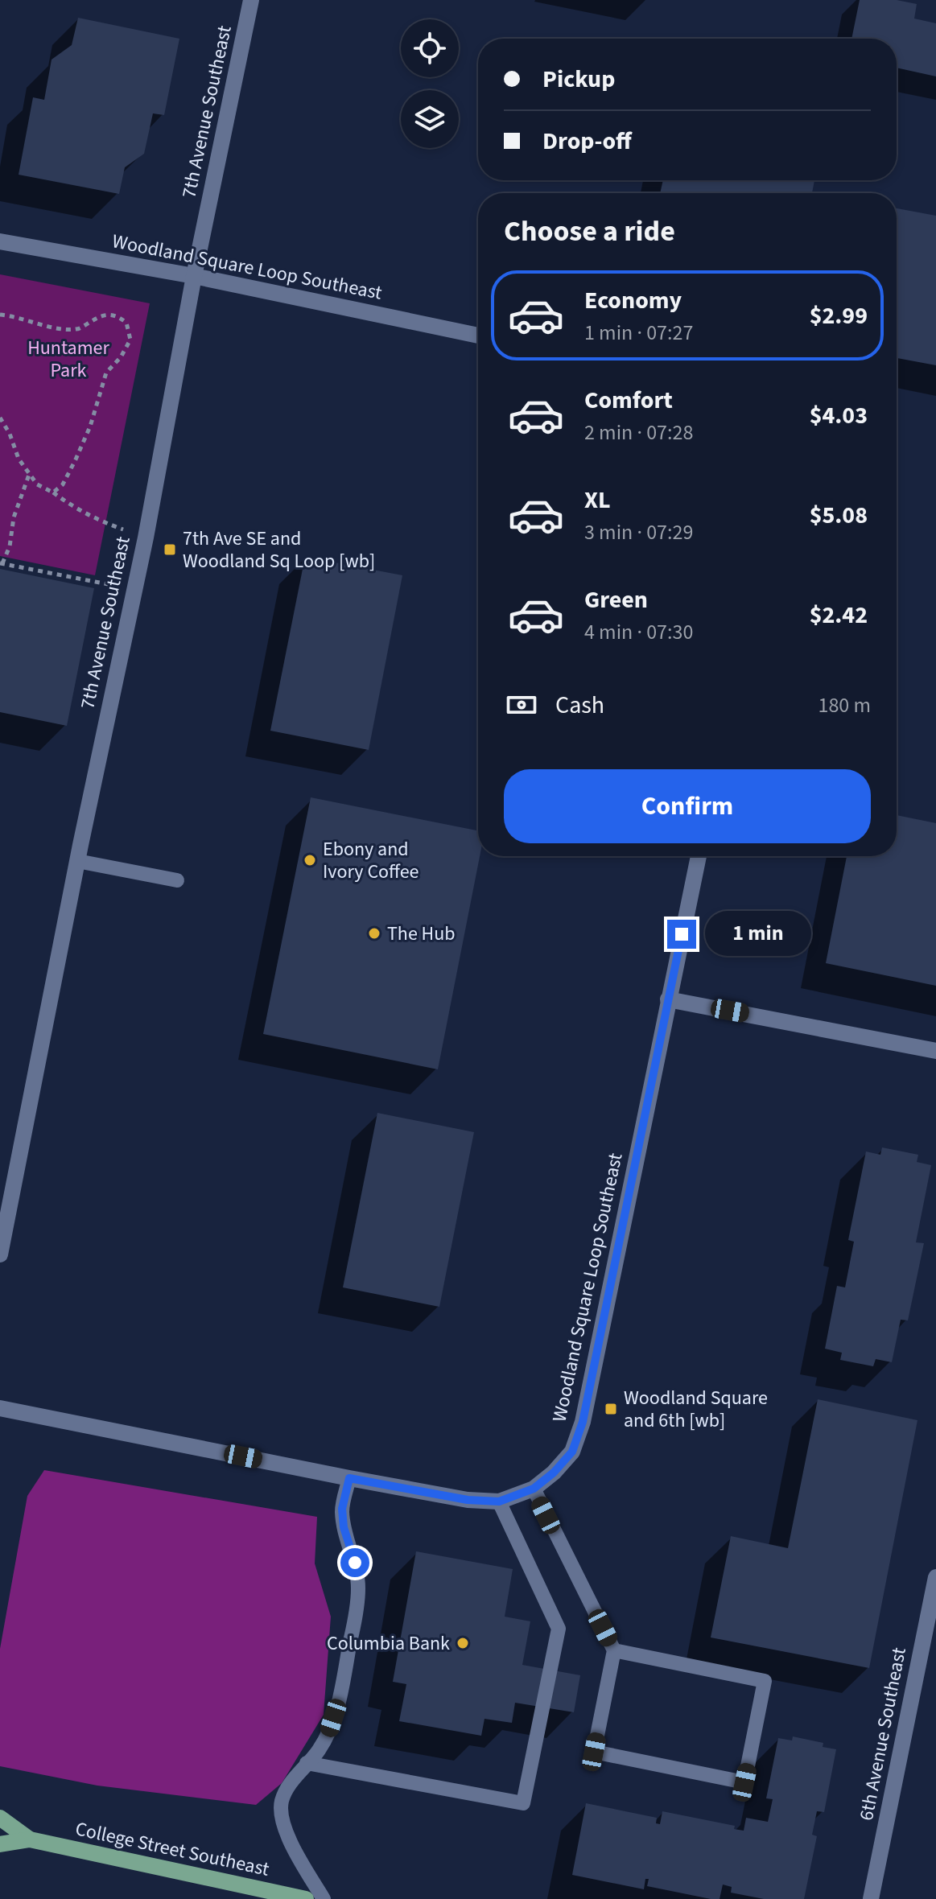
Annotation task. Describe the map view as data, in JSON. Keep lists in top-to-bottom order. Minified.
{"streets":{"main road":["College Street Southeast"],"street":["7th Avenue Southeast","Woodland Square Loop Southeast","6th Avenue Southeast"]},"crossings":[["7th Avenue Southeast","Woodland Square Loop Southeast"]],"parks":["Huntamer Park"],"places":{"transit":["7th Ave SE and Woodland Sq Loop [wb]","Woodland Square and 6th [wb]"],"other":["Ebony and Ivory Coffee","The Hub","Columbia Bank"]},"page":{"banner":["Pickup","Drop-off"],"heading":"Choose a ride","list":[{"name":"Economy","note":"1 min · 07:27","value":"$2.99"},{"name":"Comfort","note":"2 min · 07:28","value":"$4.03"},{"name":"XL","note":"3 min · 07:29","value":"$5.08"},{"name":"Green","note":"4 min · 07:30","value":"$2.42"}],"pay":["Cash","180 m"],"buttons":"Confirm","bubble":"1 min"}}
